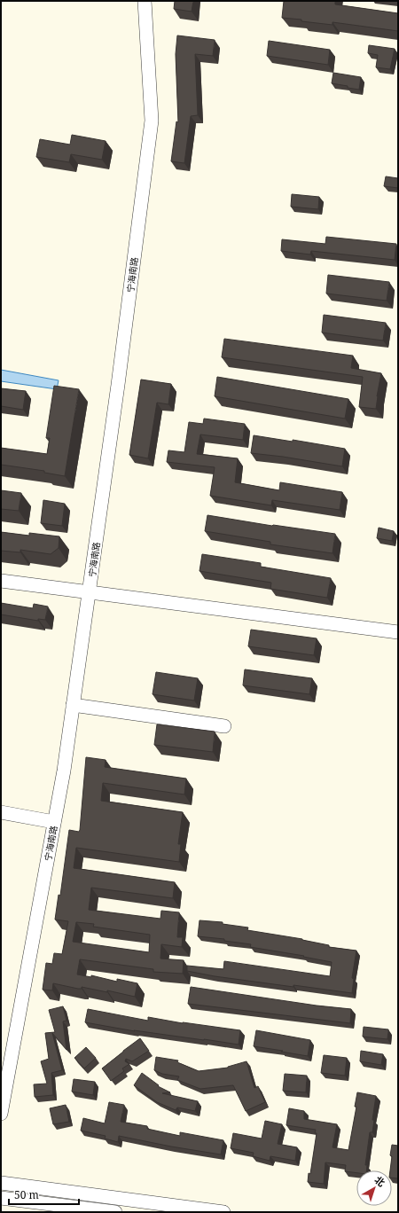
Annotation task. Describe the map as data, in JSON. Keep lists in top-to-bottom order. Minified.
{"streets":{"street":["宁海南路"]},"scale_bar":"50 m","north":"top right"}
